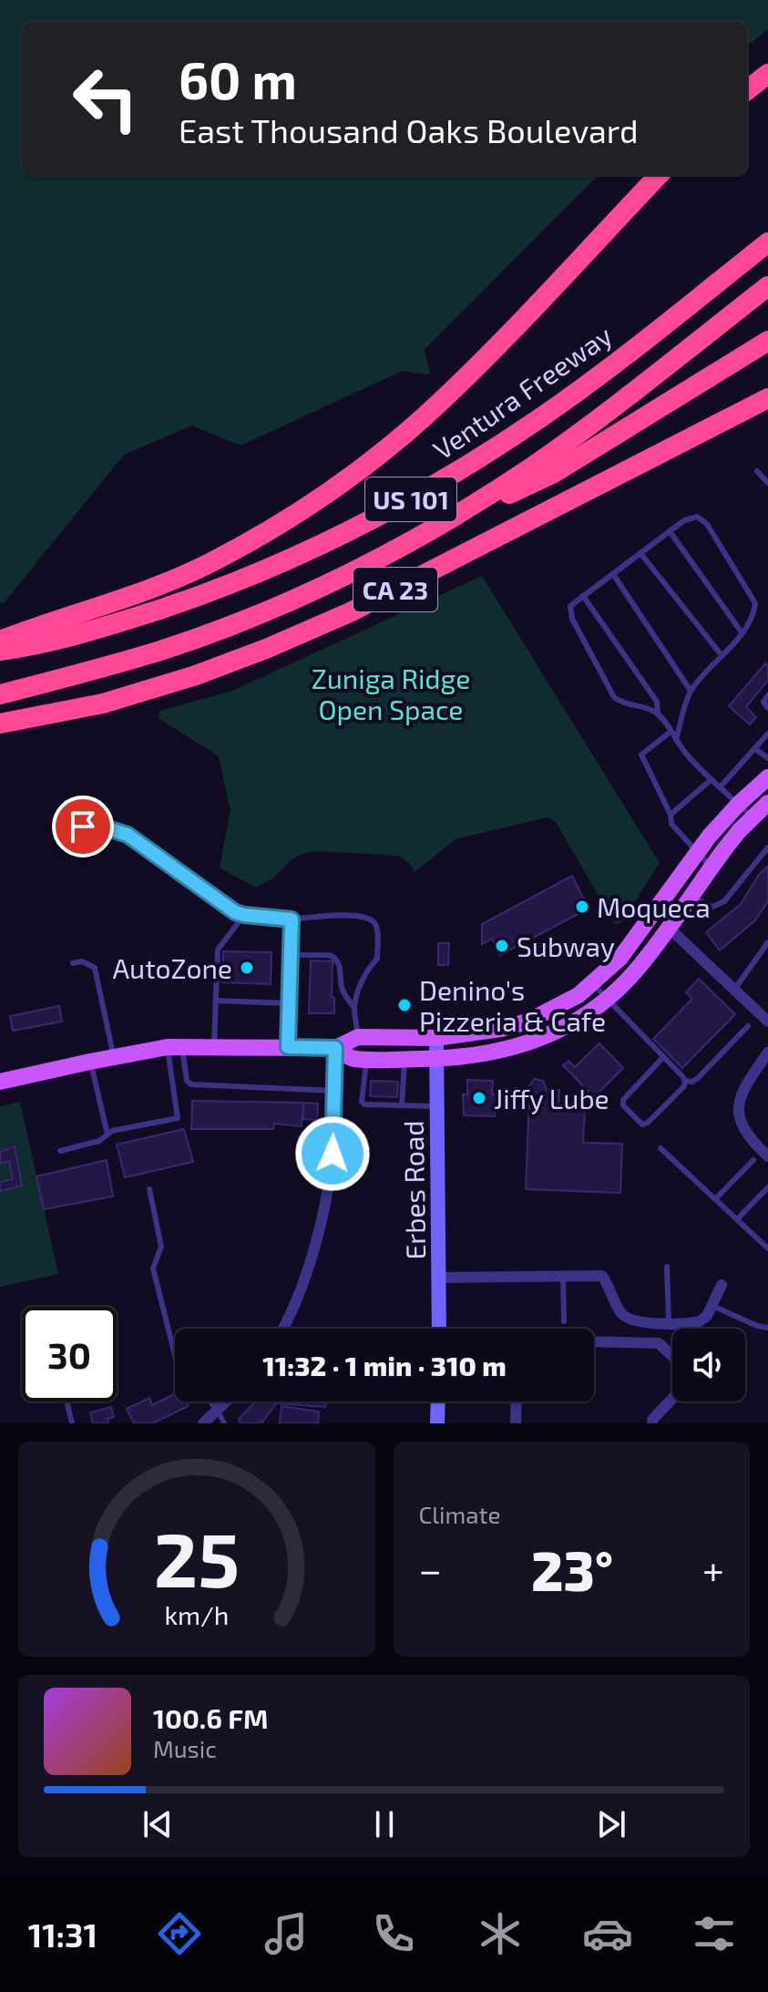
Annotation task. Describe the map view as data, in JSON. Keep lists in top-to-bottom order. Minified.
{"streets":{"highway":["Ventura Freeway","US 101","CA 23"],"street":["Erbes Road"]},"parks":["Zuniga Ridge Open Space"],"places":["Moqueca","Subway","AutoZone","Denino's Pizzeria & Cafe","Jiffy Lube"],"page":{"turn":["60 m","East Thousand Oaks Boulevard"],"limit":"30","trip":"11:32 · 1 min · 310 m","tile":"Climate","heat":["−","23°","+"],"song":["100.6 FM","Music"],"tabs":"11:31","gauge":["25","km/h"]}}
